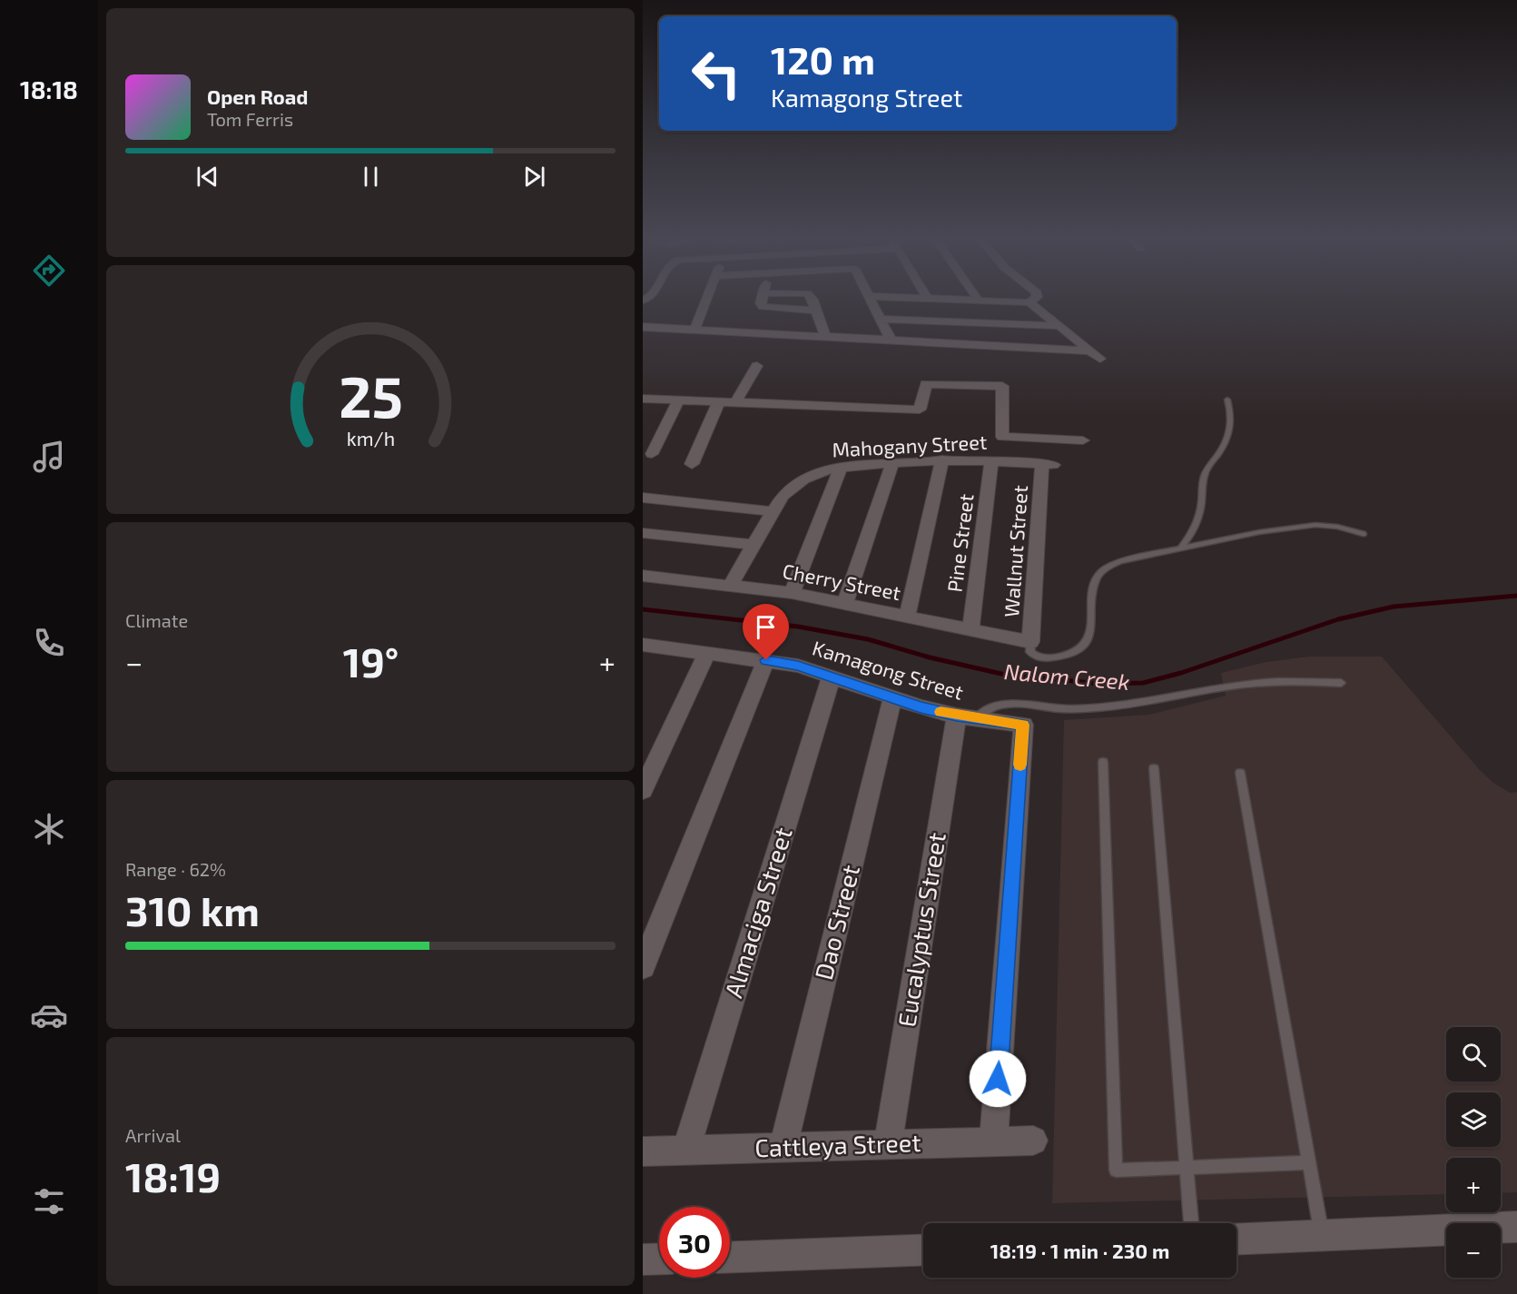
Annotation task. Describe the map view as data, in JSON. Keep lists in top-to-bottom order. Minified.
{"streets":{"street":["Mahogany Street","Pine Street","Wallnut Street","Cherry Street","Kamagong Street","Almaciga Street","Dao Street","Eucalyptus Street","Cattleya Street"]},"crossings":[["Mahogany Street","Pine Street"],["Mahogany Street","Wallnut Street"],["Mahogany Street","Cherry Street"],["Pine Street","Cherry Street"],["Wallnut Street","Cherry Street"],["Kamagong Street","Almaciga Street"],["Kamagong Street","Dao Street"],["Kamagong Street","Eucalyptus Street"],["Kamagong Street","Cattleya Street"],["Almaciga Street","Cattleya Street"],["Dao Street","Cattleya Street"],["Eucalyptus Street","Cattleya Street"]],"water":["Nalom Creek"],"page":{"tabs":"18:18","turn":["120 m","Kamagong Street"],"song":["Open Road","Tom Ferris"],"tile":["Climate",["Range · 62%","310 km"],["Arrival","18:19"]],"heat":["−","19°","+"],"map_buttons":["+","−"],"limit":"30","trip":"18:19 · 1 min · 230 m","gauge":["25","km/h"]}}
